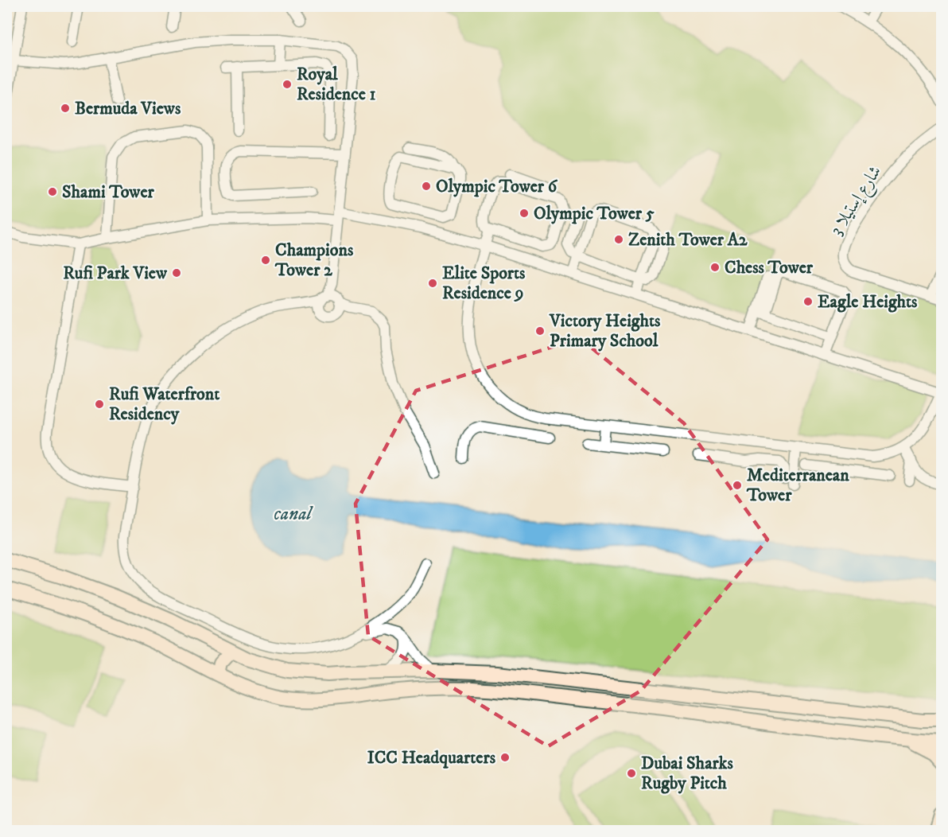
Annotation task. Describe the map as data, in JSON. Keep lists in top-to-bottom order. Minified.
{"streets":{"street":["شارع إستيلا 3"]},"water":["canal"],"places":["Royal Residence 1","Bermuda Views","Olympic Tower 6","Shami Tower","Olympic Tower 5","Zenith Tower A2","Champions Tower 2","Chess Tower","Rufi Park View","Elite Sports Residence 9","Eagle Heights","Victory Heights Primary School","Rufi Waterfront Residency","Mediterranean Tower","ICC Headquarters","Dubai Sharks Rugby Pitch"]}
